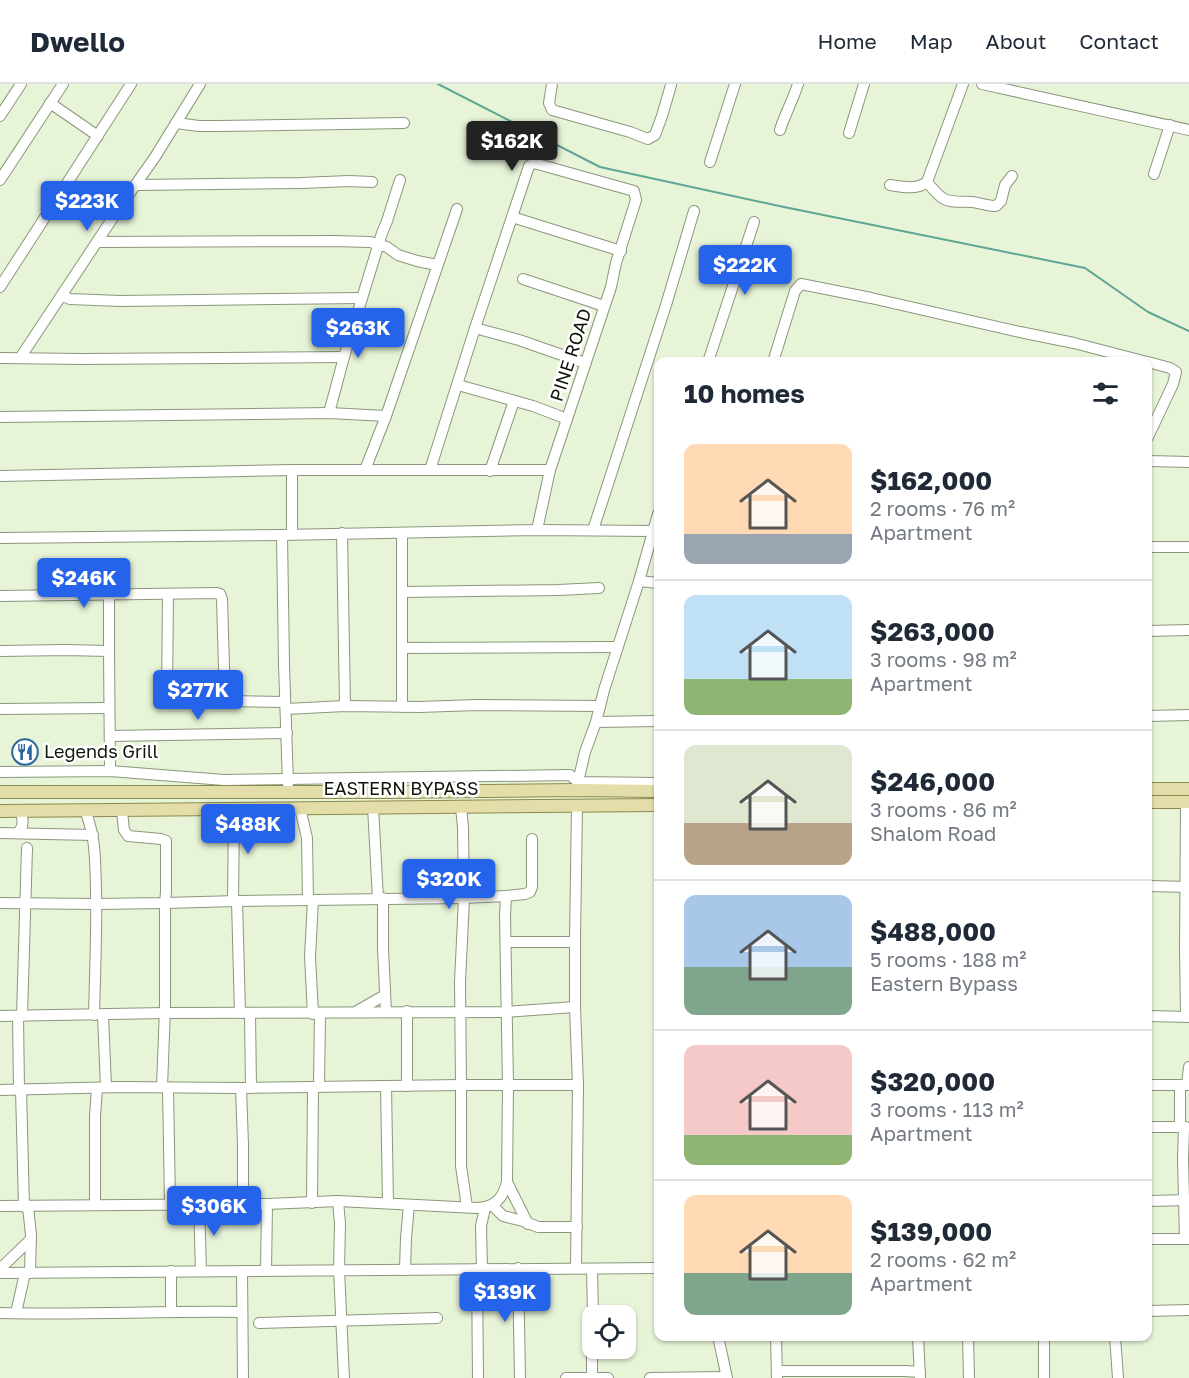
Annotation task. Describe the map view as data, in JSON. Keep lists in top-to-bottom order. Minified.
{"streets":{"main road":["EASTERN BYPASS"],"street":["PINE ROAD"]},"places":{"restaurant":["Legends Grill"]},"page":{"header":"Dwello","nav":["Home","Map","About","Contact"],"price":["$162K","$223K","$222K","$263K","$246K","$277K","$488K","$320K","$306K","$139K"],"heading":"10 homes","list":[{"name":"$162,000","note":"2 rooms · 76 m² · Apartment"},{"name":"$263,000","note":"3 rooms · 98 m² · Apartment"},{"name":"$246,000","note":"3 rooms · 86 m² · Shalom Road"},{"name":"$488,000","note":"5 rooms · 188 m² · Eastern Bypass"},{"name":"$320,000","note":"3 rooms · 113 m² · Apartment"},{"name":"$139,000","note":"2 rooms · 62 m² · Apartment"}]}}
